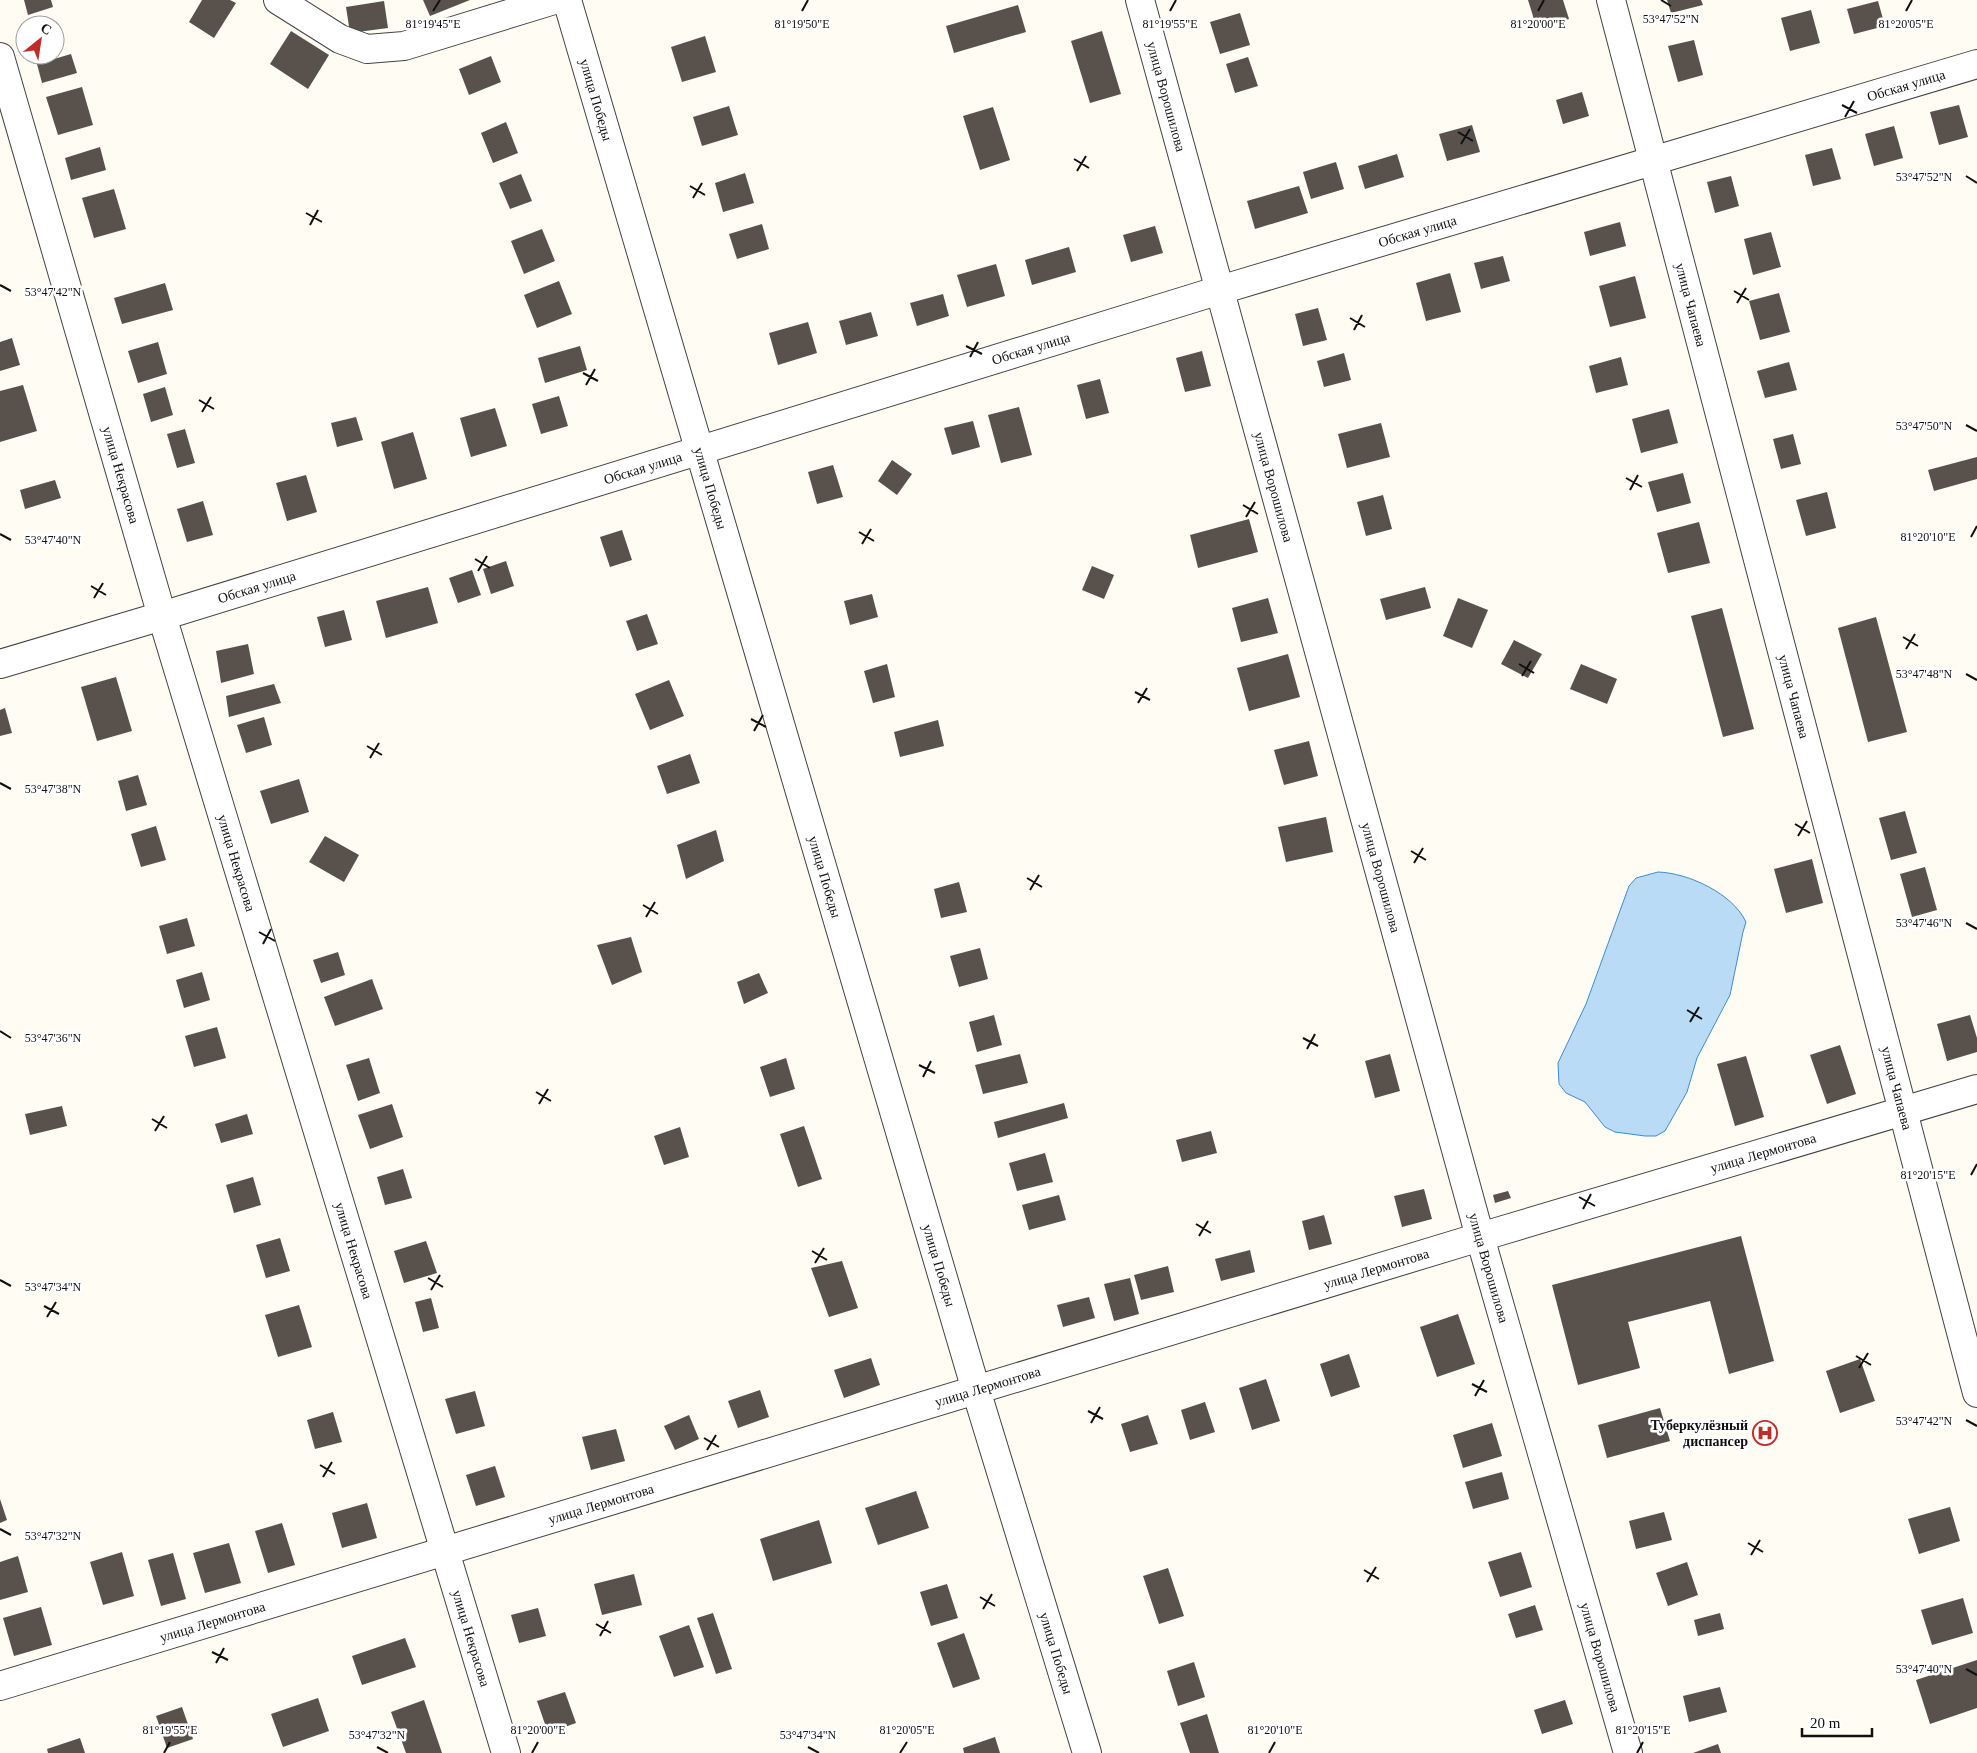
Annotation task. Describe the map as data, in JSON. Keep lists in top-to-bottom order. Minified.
{"streets":{"street":["Обская улица","улица Ворошилова","улица Победы","улица Чапаева","улица Некрасова","улица Лермонтова"]},"crossings":[["Обская улица","улица Ворошилова"],["Обская улица","улица Победы"],["Обская улица","улица Чапаева"],["Обская улица","улица Некрасова"],["улица Ворошилова","улица Лермонтова"],["улица Победы","улица Лермонтова"],["улица Чапаева","улица Лермонтова"],["улица Некрасова","улица Лермонтова"]],"places":{"hospital":["Туберкулёзный диспансер"]},"scale_bar":"20 m","north":"top right","coordinates":["53°47'52\"N","81°19'45\"E","81°19'50\"E","81°19'55\"E","81°20'00\"E","81°20'05\"E","53°47'42\"N","53°47'50\"N","81°20'10\"E","53°47'40\"N","53°47'48\"N","53°47'38\"N","53°47'46\"N","53°47'36\"N","81°20'15\"E","53°47'34\"N","53°47'32\"N"]}
